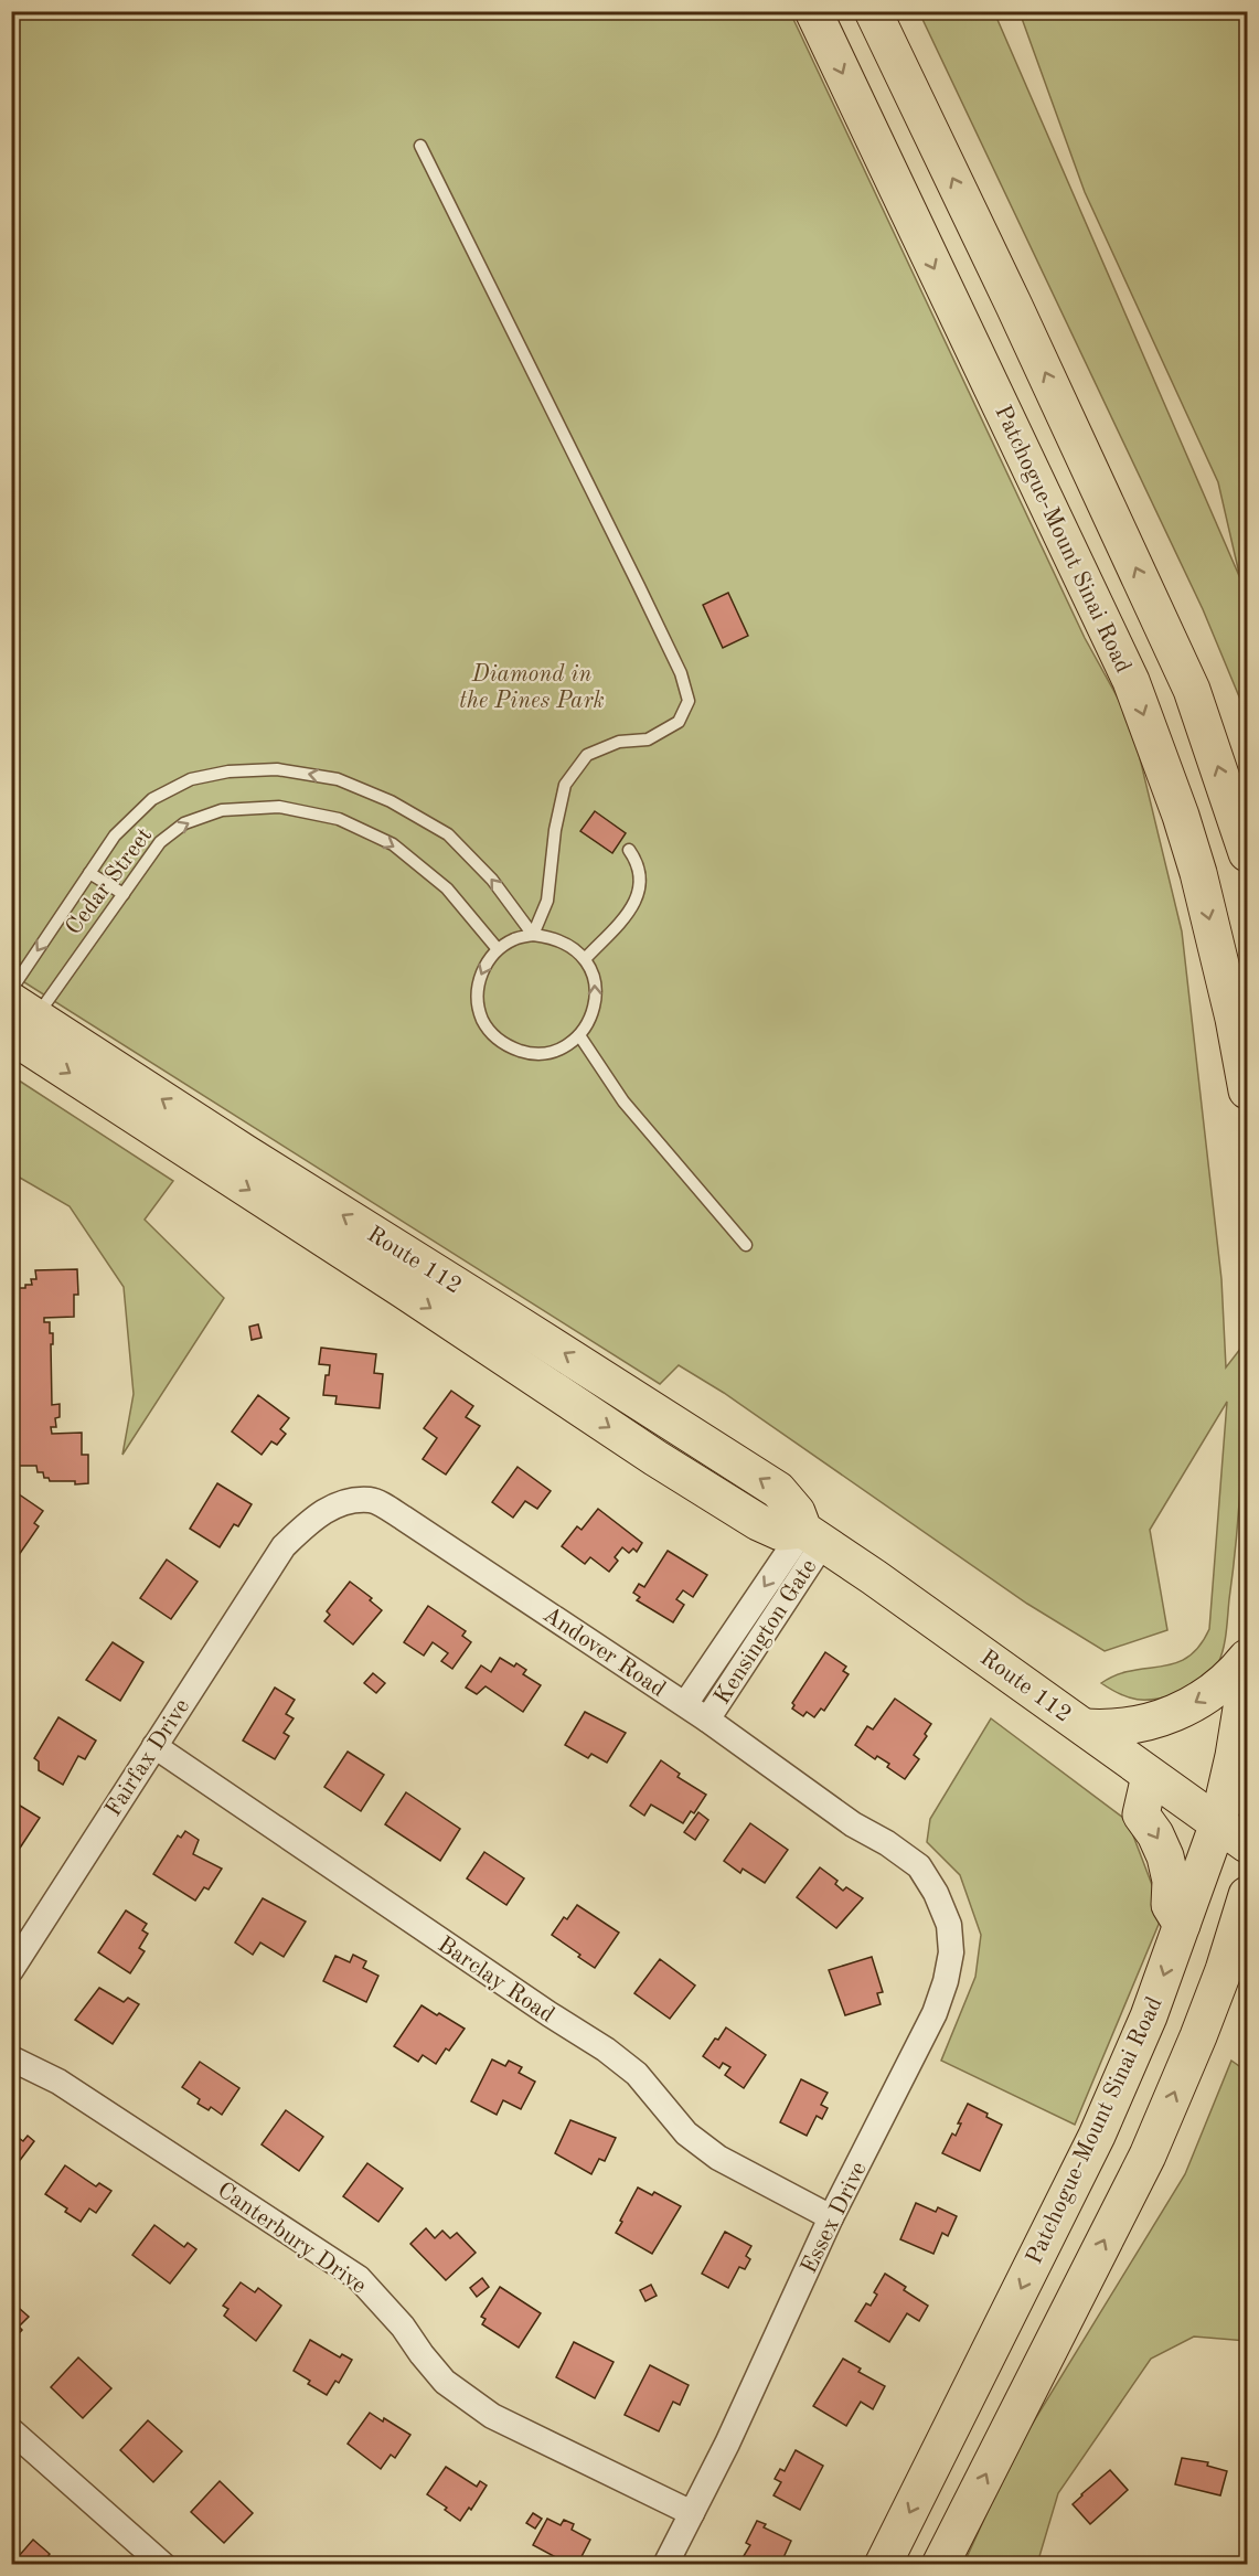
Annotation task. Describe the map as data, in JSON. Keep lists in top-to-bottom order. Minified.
{"streets":{"main road":["Patchogue-Mount Sinai Road","Route 112"],"street":["Kensington Gate","Andover Road","Fairfax Drive","Barclay Road","Essex Drive","Canterbury Drive"],"lane":["Cedar Street"]},"crossings":[["Patchogue-Mount Sinai Road","Route 112"],["Cedar Street","Route 112"],["Route 112","Kensington Gate"],["Kensington Gate","Andover Road"],["Andover Road","Fairfax Drive"],["Andover Road","Essex Drive"],["Fairfax Drive","Barclay Road"],["Barclay Road","Essex Drive"],["Essex Drive","Canterbury Drive"]],"parks":["Diamond in the Pines Park"]}
